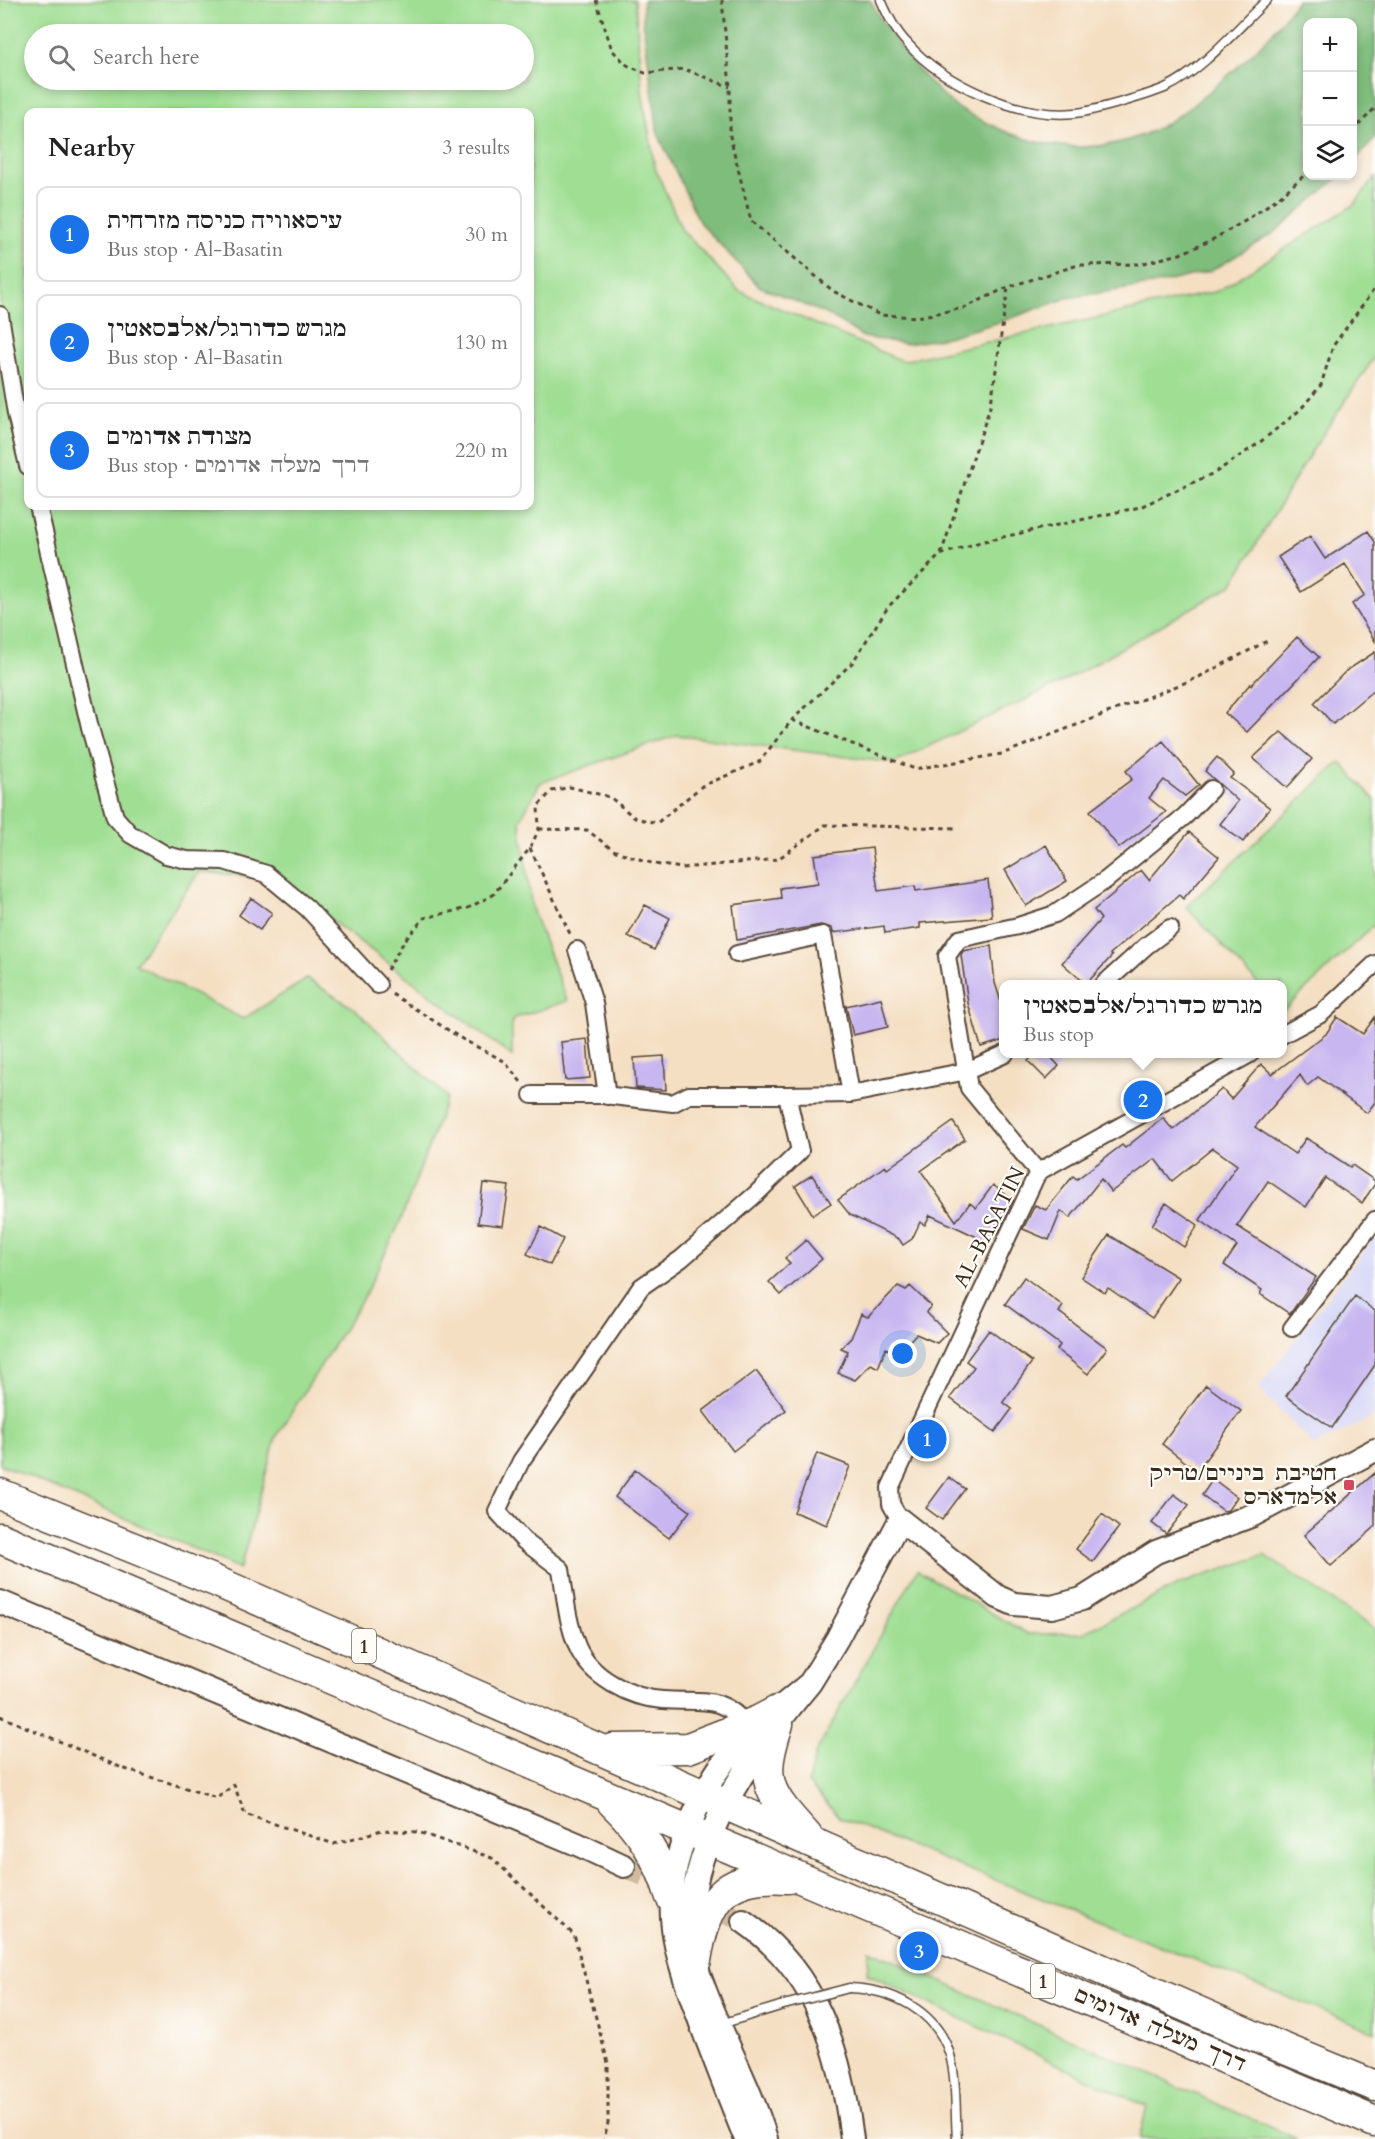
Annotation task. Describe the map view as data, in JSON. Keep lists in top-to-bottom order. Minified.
{"streets":{"highway":["1","דרך מעלה אדומים"],"street":["AL-BASATIN"]},"crossings":[["1","דרך מעלה אדומים"]],"places":{"transit":["חטיבת ביניים/טריק אלמדארס"]},"page":{"map_buttons":["+","−"],"search":"Search here","heading":["Nearby","3 results"],"list":[{"mark":"1","name":"עיסאוויה כניסה מזרחית","note":"Bus stop · Al-Basatin","value":"30 m"},{"mark":"2","name":"מגרש כדורגל/אלבסאטין","note":"Bus stop · Al-Basatin","value":"130 m"},{"mark":"3","name":"מצודת אדומים","note":"Bus stop · דרך מעלה אדומים","value":"220 m"}],"popup":["מגרש כדורגל/אלבסאטין","Bus stop"],"pins":["2","1","3"]}}
